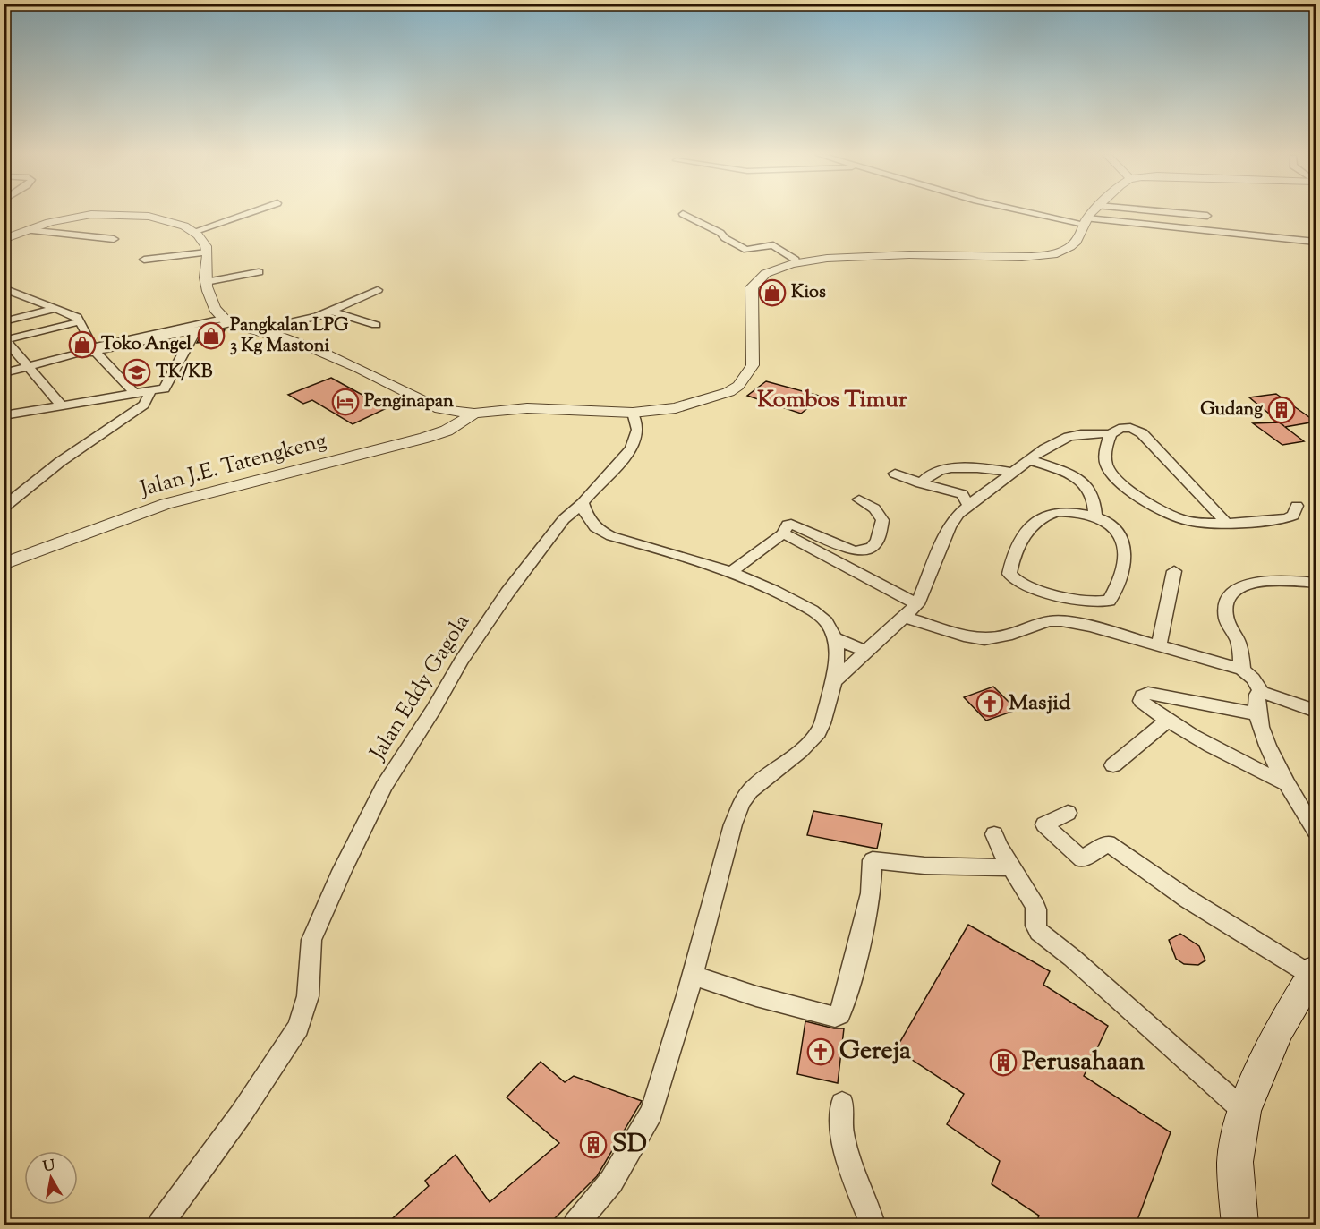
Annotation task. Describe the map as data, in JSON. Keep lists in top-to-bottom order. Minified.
{"streets":{"street":["Jalan J.E. Tatengkeng","Jalan Eddy Gagola"]},"districts":["Kombos Timur"],"places":{"shop":["Kios","Pangkalan LPG 3 Kg Mastoni","Toko Angel"],"school or university":["TK/KB"],"hotel":["Penginapan"],"building":["Gudang","Perusahaan","SD"],"church":["Masjid","Gereja"]},"north":"top"}
